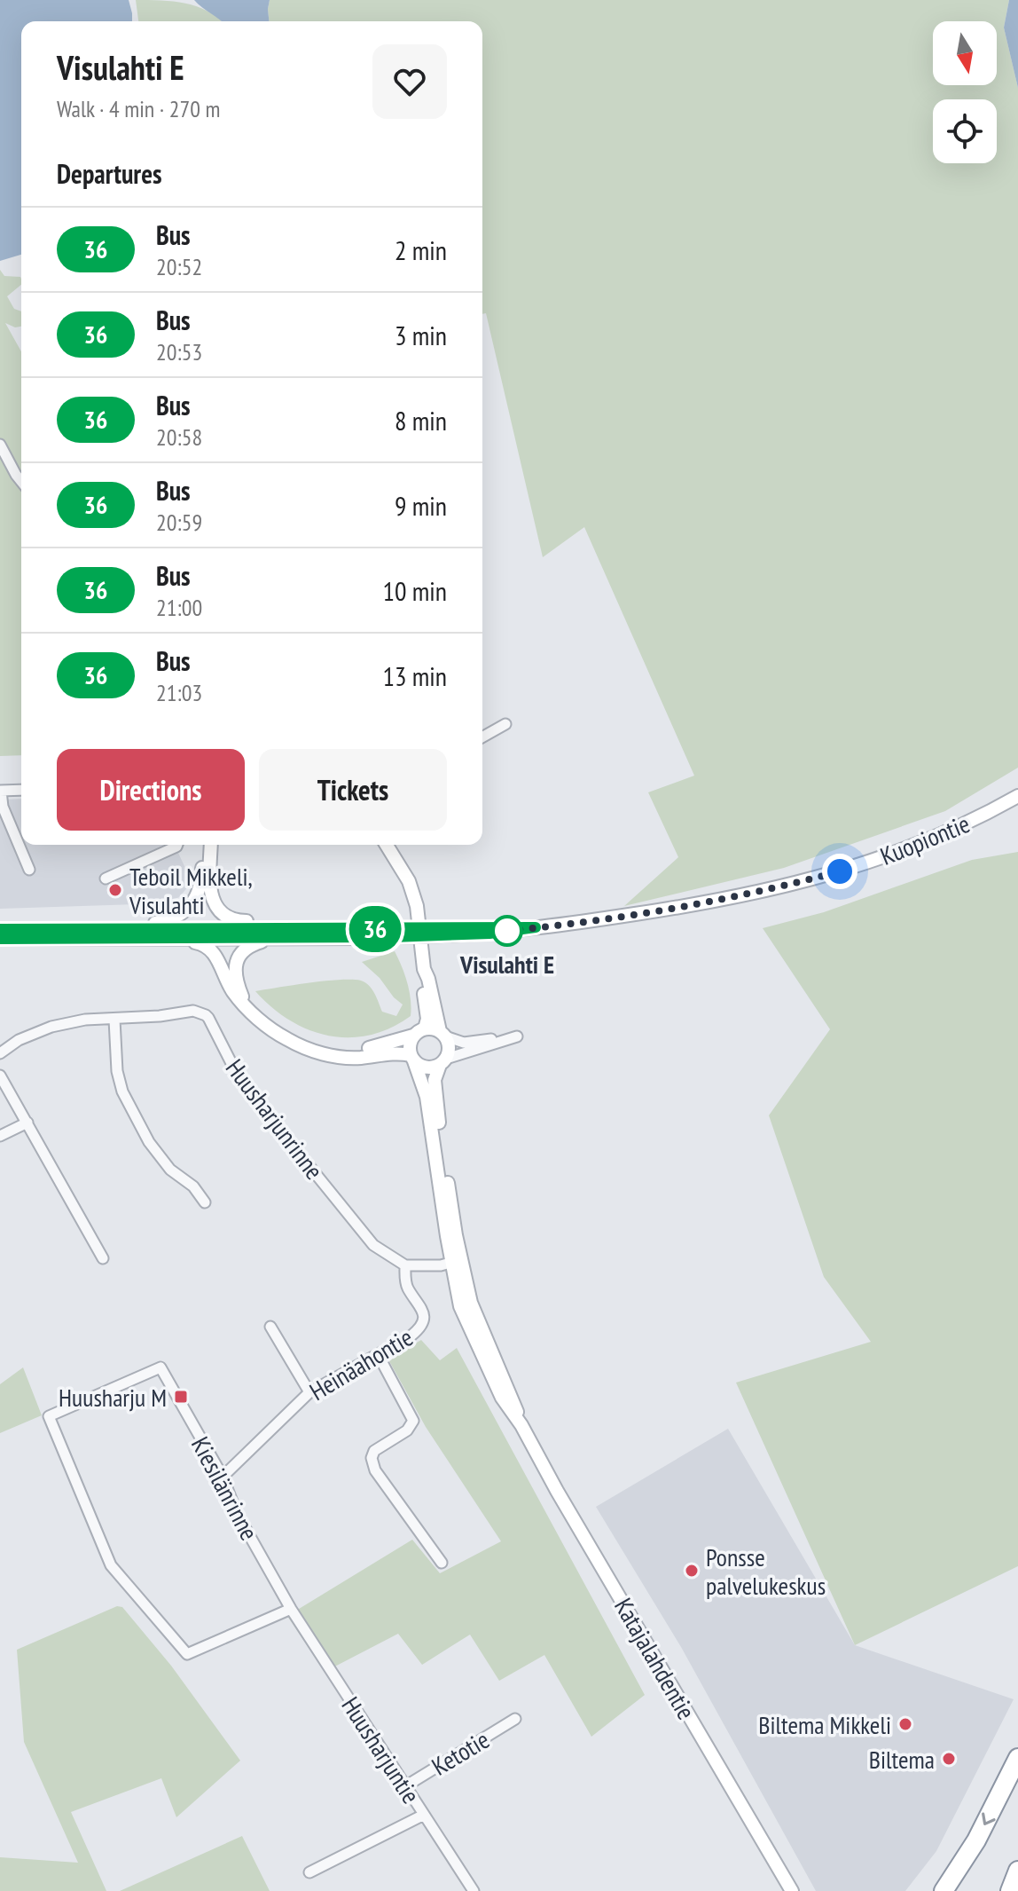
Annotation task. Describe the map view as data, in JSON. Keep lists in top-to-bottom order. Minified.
{"streets":{"street":["Kuopiontie","Huusharjunrinne","Heinäahontie","Kiesilänrinne","Katajalahdentie","Huusharjuntie","Ketotie"]},"crossings":[["Huusharjunrinne","Heinäahontie"],["Heinäahontie","Kiesilänrinne"],["Kiesilänrinne","Huusharjuntie"],["Huusharjuntie","Ketotie"]],"places":{"other":["Teboil Mikkeli, Visulahti","Visulahti E","Ponsse palvelukeskus","Biltema Mikkeli","Biltema"],"transit":["Huusharju M"]},"lines":["bus line 36"],"north":"bottom","page":{"on_map":"36","heading":[["Visulahti E","Walk · 4 min · 270 m"],"Departures"],"list":[{"mark":"36","name":"Bus","note":"20:52","value":"2 min"},{"mark":"36","name":"Bus","note":"20:53","value":"3 min"},{"mark":"36","name":"Bus","note":"20:58","value":"8 min"},{"mark":"36","name":"Bus","note":"20:59","value":"9 min"},{"mark":"36","name":"Bus","note":"21:00","value":"10 min"},{"mark":"36","name":"Bus","note":"21:03","value":"13 min"}],"buttons":["Directions","Tickets"]}}
